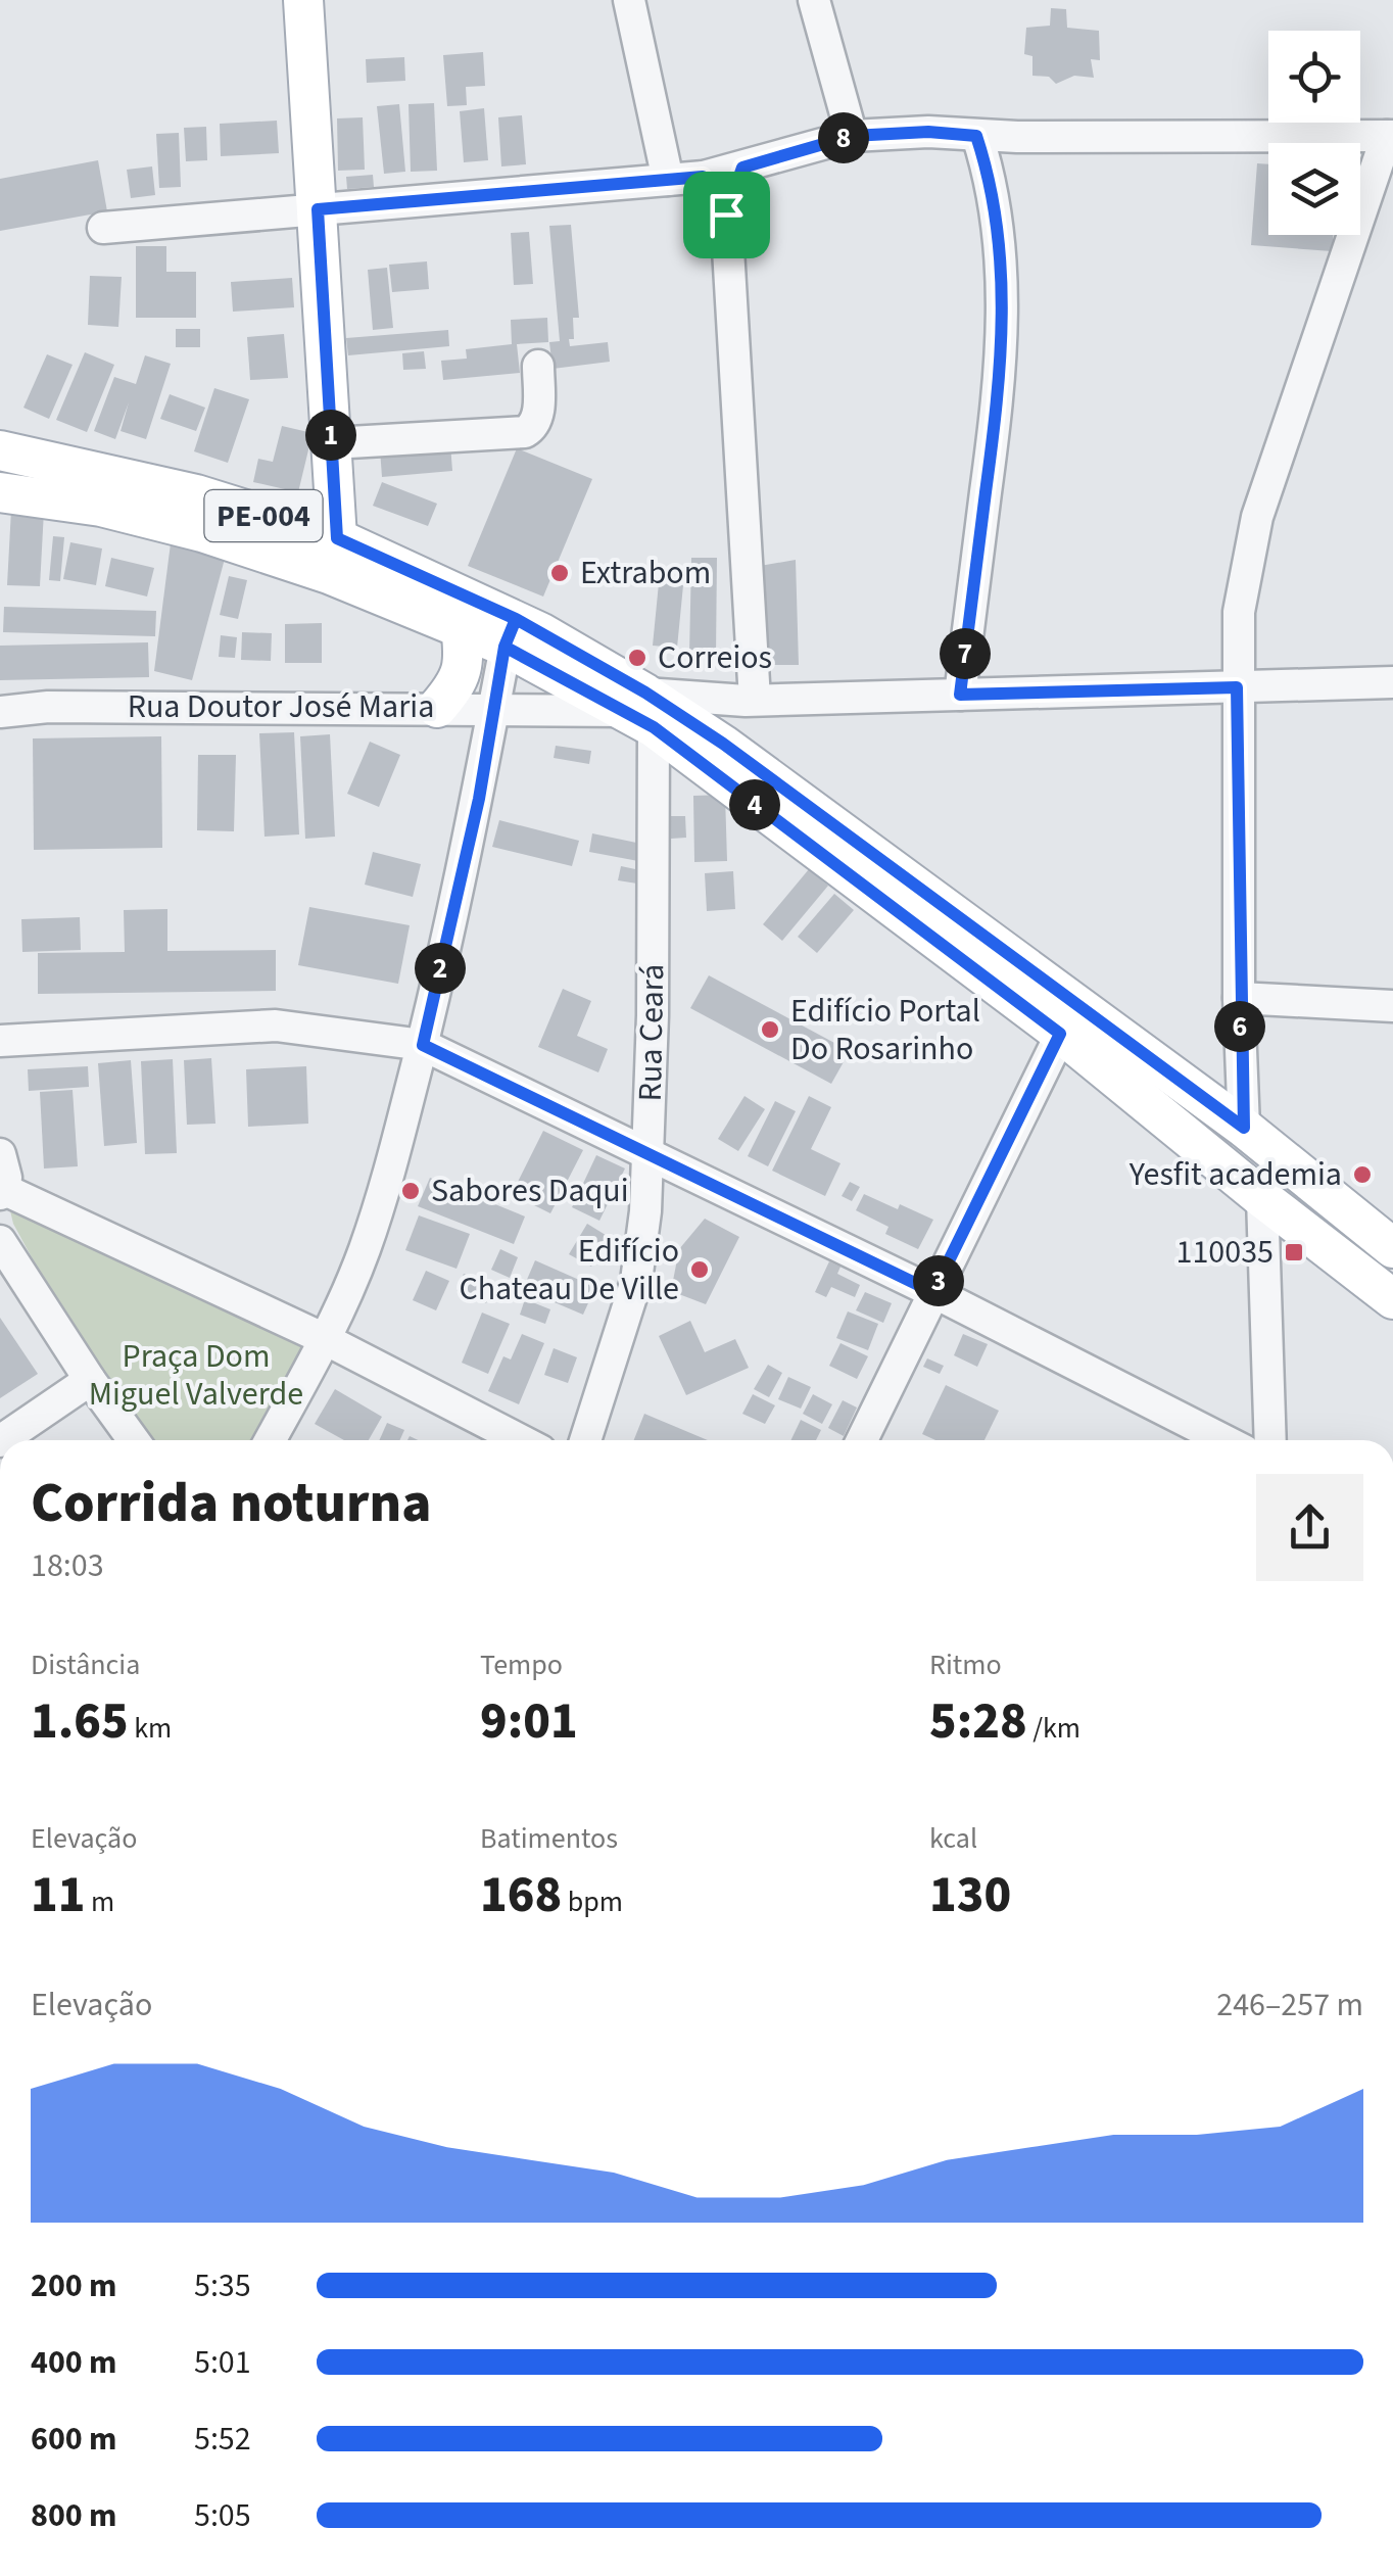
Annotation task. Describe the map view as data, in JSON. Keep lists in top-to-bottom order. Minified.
{"streets":{"main road":["PE-004"],"street":["Rua Doutor José Maria","Rua Ceará"]},"crossings":[["PE-004","Rua Doutor José Maria"],["PE-004","Rua Ceará"],["Rua Doutor José Maria","Rua Ceará"]],"parks":["Praça Dom Miguel Valverde"],"places":{"other":["Extrabom","Correios","Edifício Portal Do Rosarinho","Yesfit academia","Sabores Daqui","Edifício Chateau De Ville"],"transit":["110035"]},"page":{"pins":["8","1","7","4","2","6","3"],"heading":["Corrida noturna","18:03"],"stats":[["Distância","1.65 km"],["Tempo","9:01"],["Ritmo","5:28 /km"],["Elevação","11 m"],["Batimentos","168 bpm"],["kcal","130"]],"chart":["Elevação","246–257 m"],"list":[{"name":"200 m","note":"5:35"},{"name":"400 m","note":"5:01"},{"name":"600 m","note":"5:52"},{"name":"800 m","note":"5:05"}]}}
